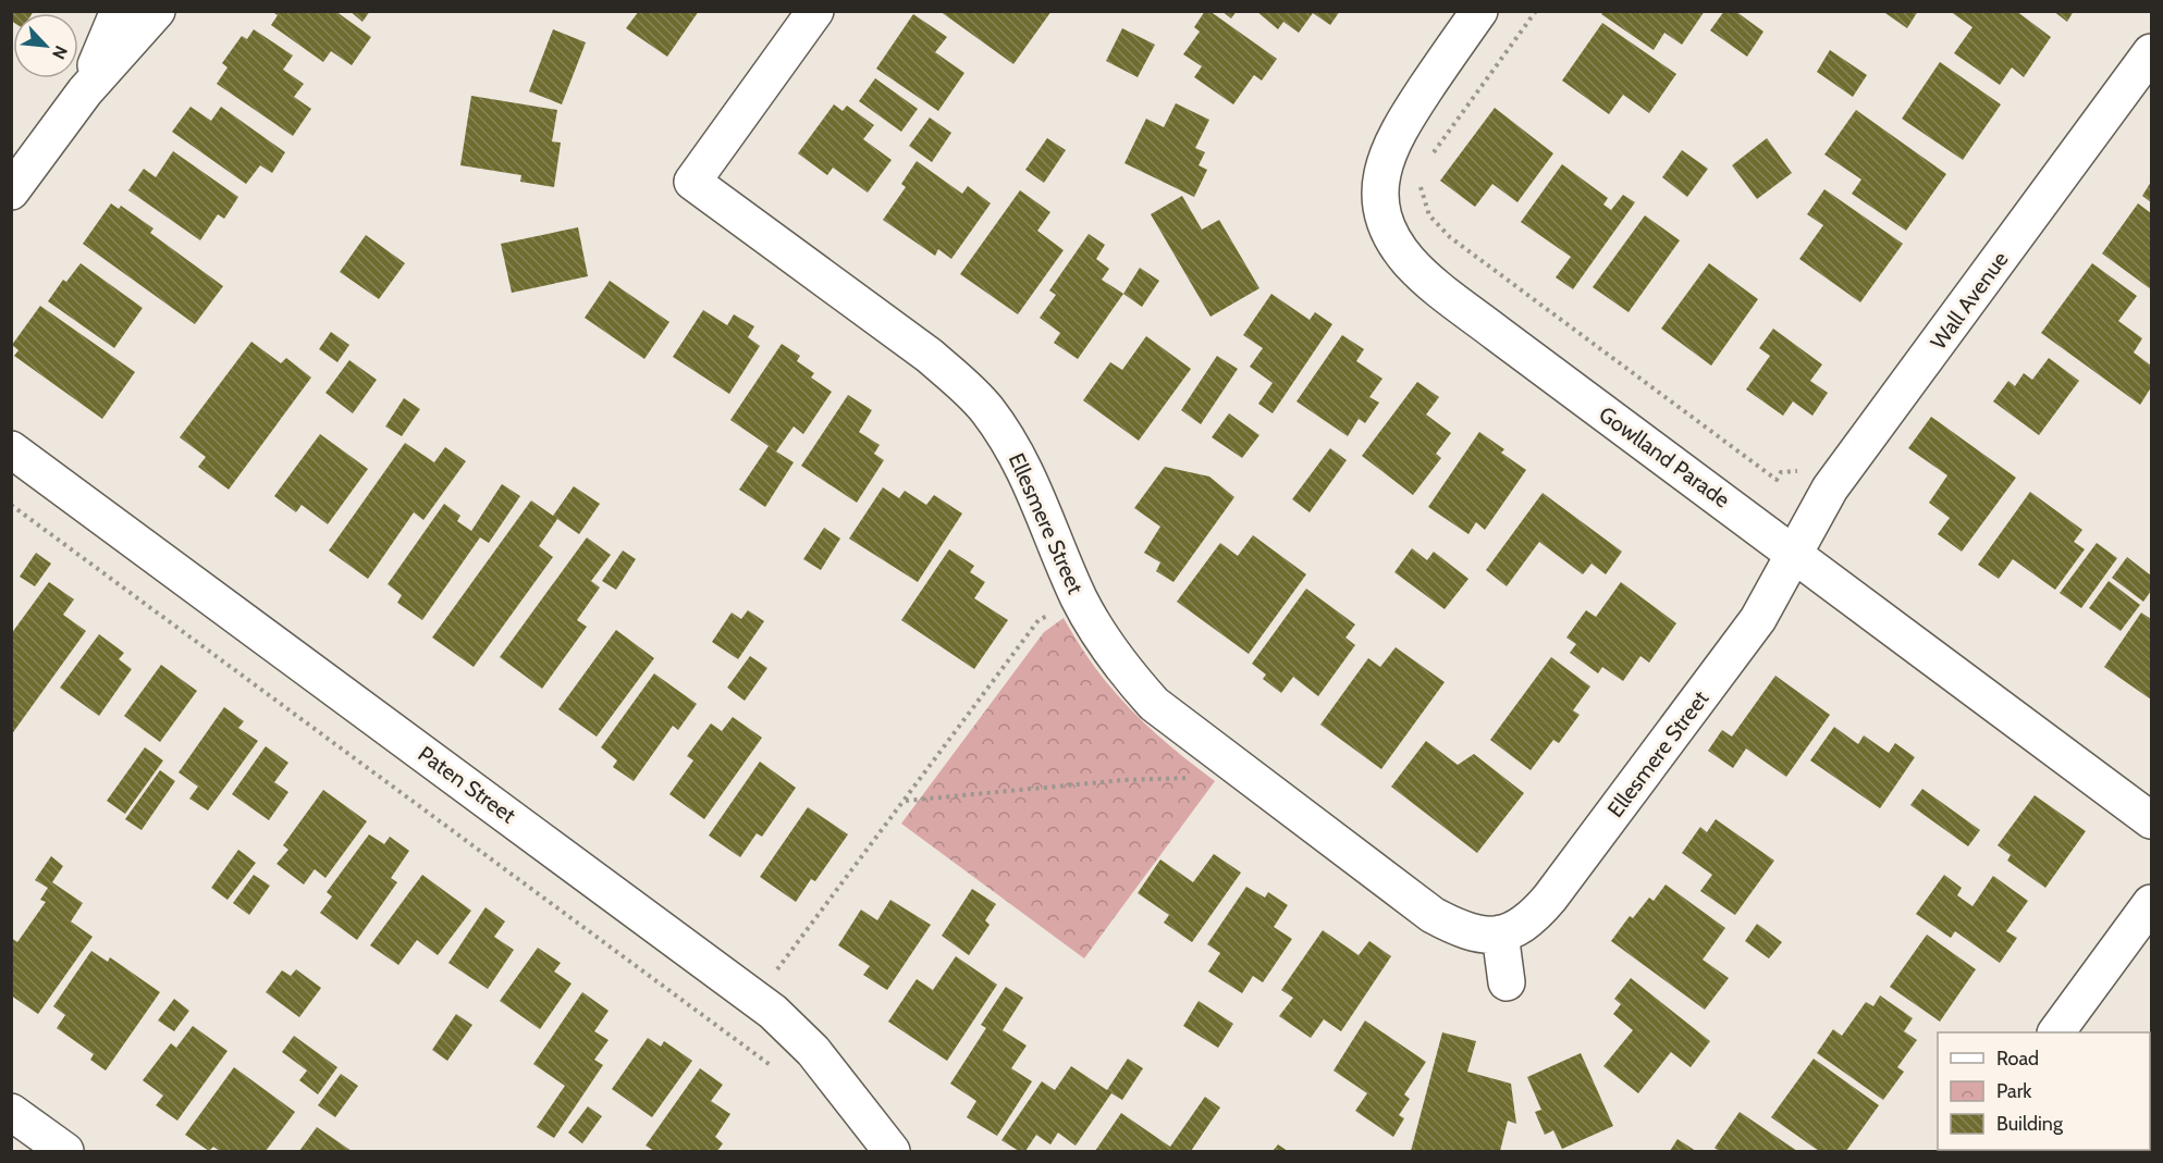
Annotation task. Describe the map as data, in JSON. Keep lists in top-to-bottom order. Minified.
{"streets":{"street":["Wall Avenue","Gowlland Parade","Ellesmere Street","Paten Street"]},"crossings":[["Wall Avenue","Gowlland Parade"],["Wall Avenue","Ellesmere Street"],["Gowlland Parade","Ellesmere Street"]],"legend":["Road","Park","Building"],"north":"bottom right"}
